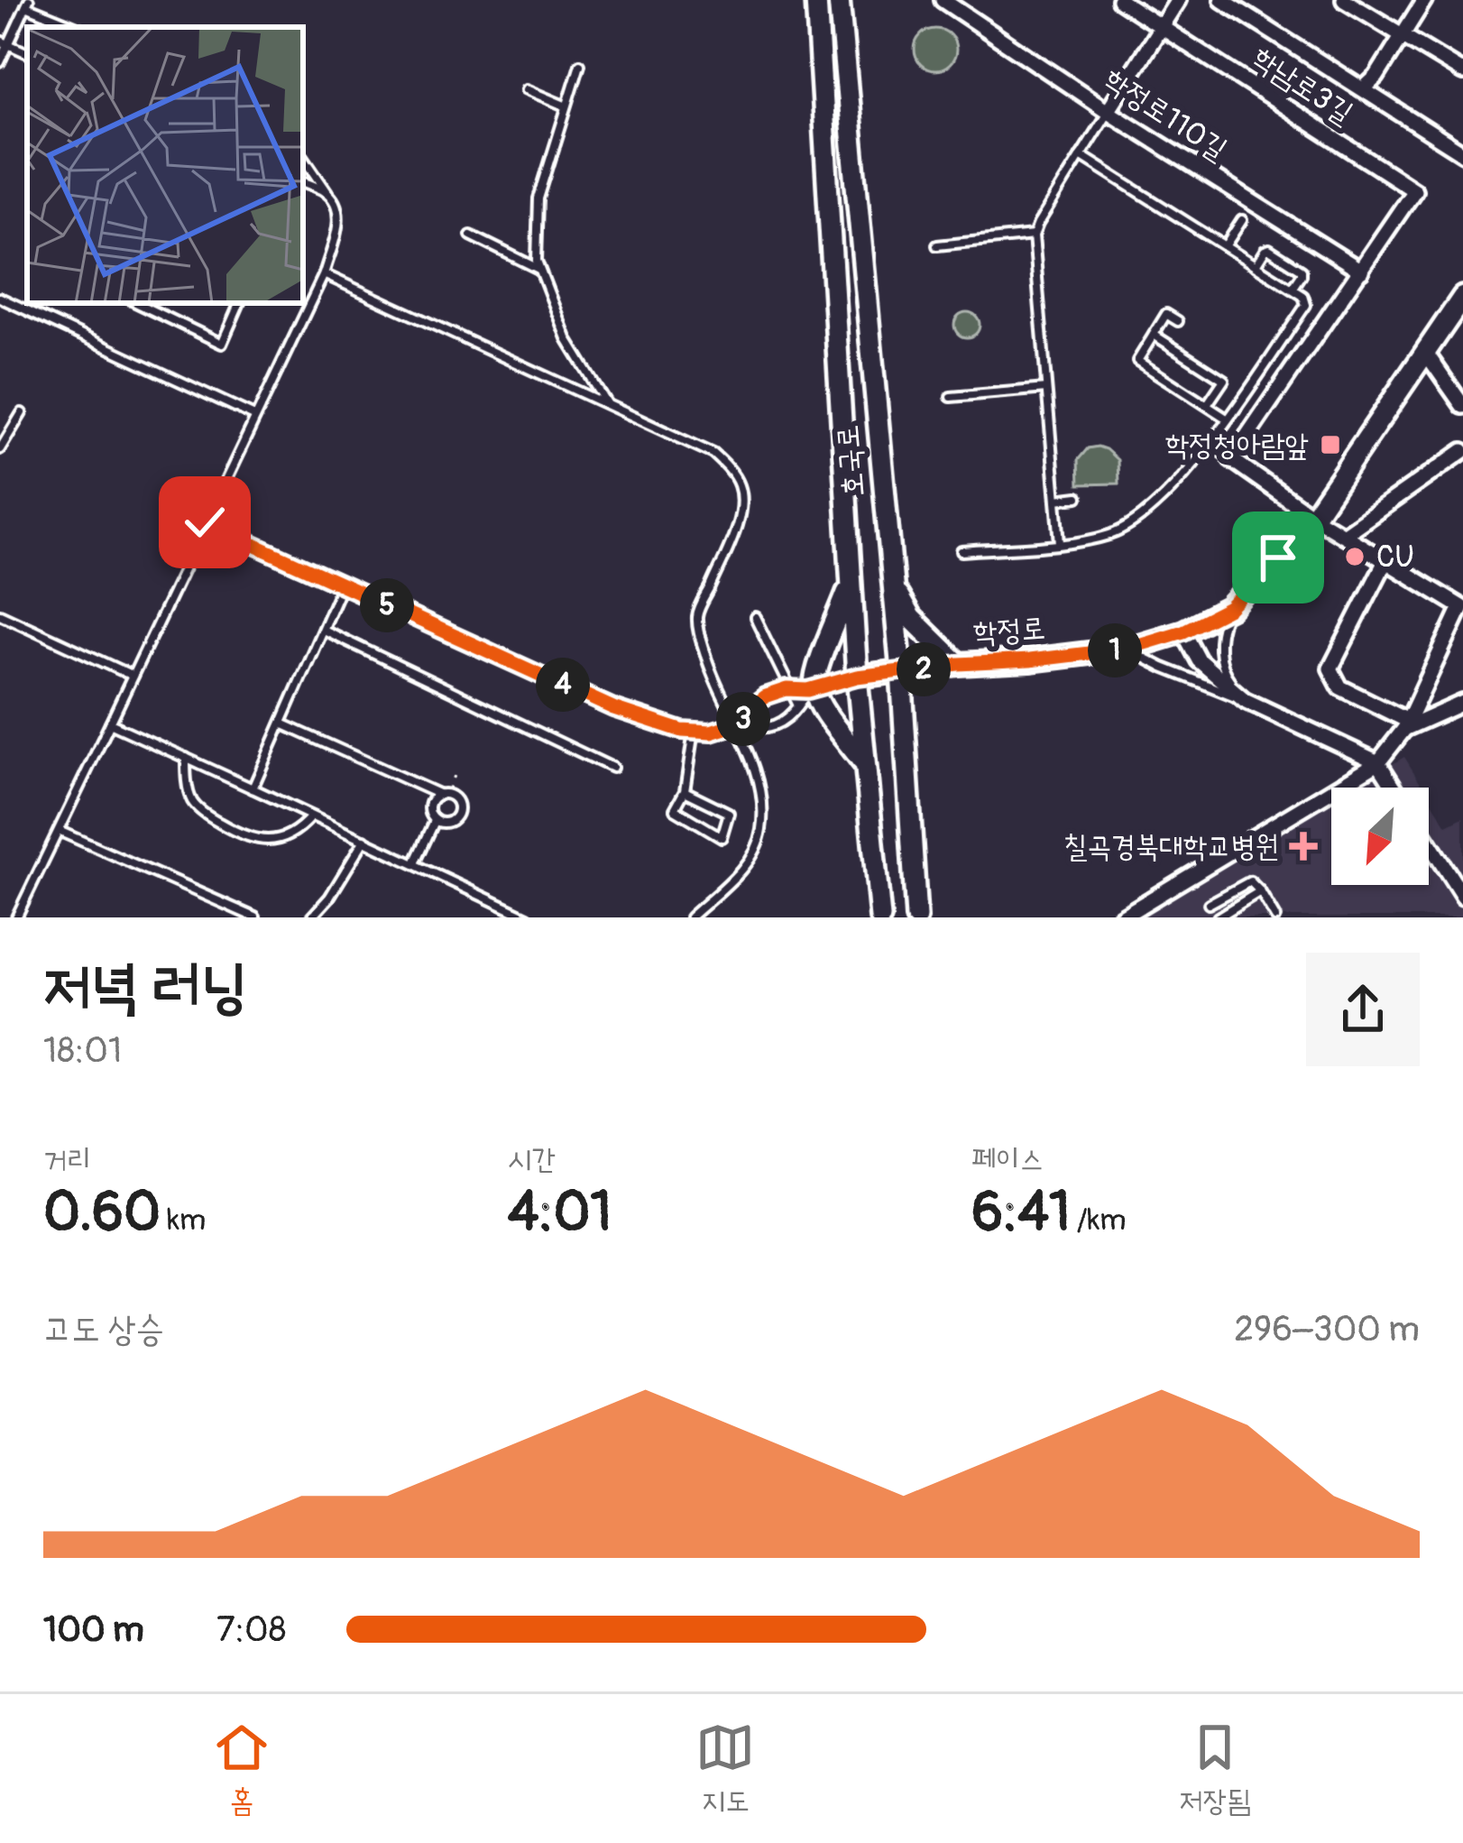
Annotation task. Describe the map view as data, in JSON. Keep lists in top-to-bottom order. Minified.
{"streets":{"main road":["호국로","학정로"],"street":["학남로3길","학정로110길"]},"crossings":[["학남로3길","학정로110길"],["호국로","학정로"]],"places":{"transit":["학정청아람앞"],"other":["CU"],"health":["칠곡경북대학교병원"]},"north":"bottom left","page":{"pins":["5","1","2","4","3"],"heading":["저녁 러닝","18:01"],"stats":[["거리","0.60 km"],["시간","4:01"],["페이스","6:41 /km"]],"chart":["고도 상승","296–300 m"],"list":[{"name":"100 m","note":"7:08"}],"tabs":["홈","지도","저장됨"]}}
